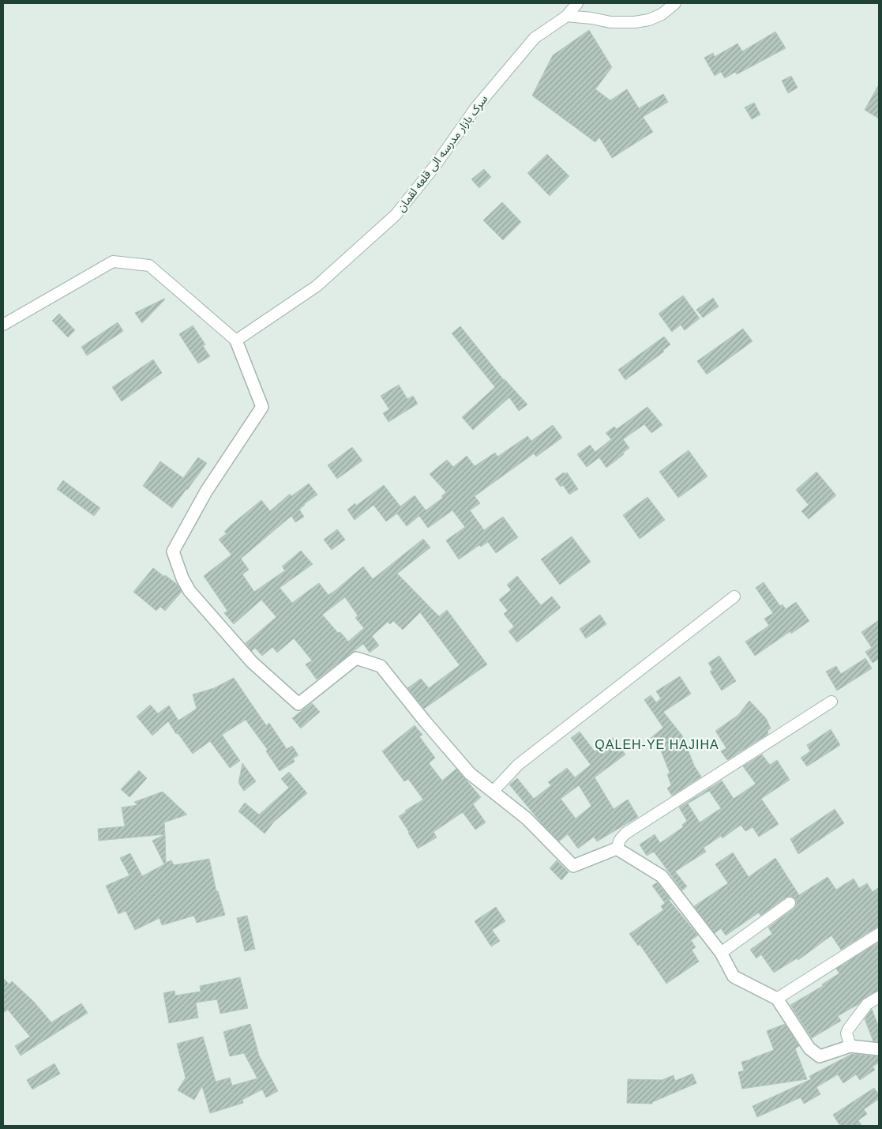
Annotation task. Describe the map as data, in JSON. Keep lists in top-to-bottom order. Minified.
{"streets":{"street":["سرک بازار مدرسه الی قلعه لقمان"]},"districts":["QALEH-YE HAJIHA"]}
